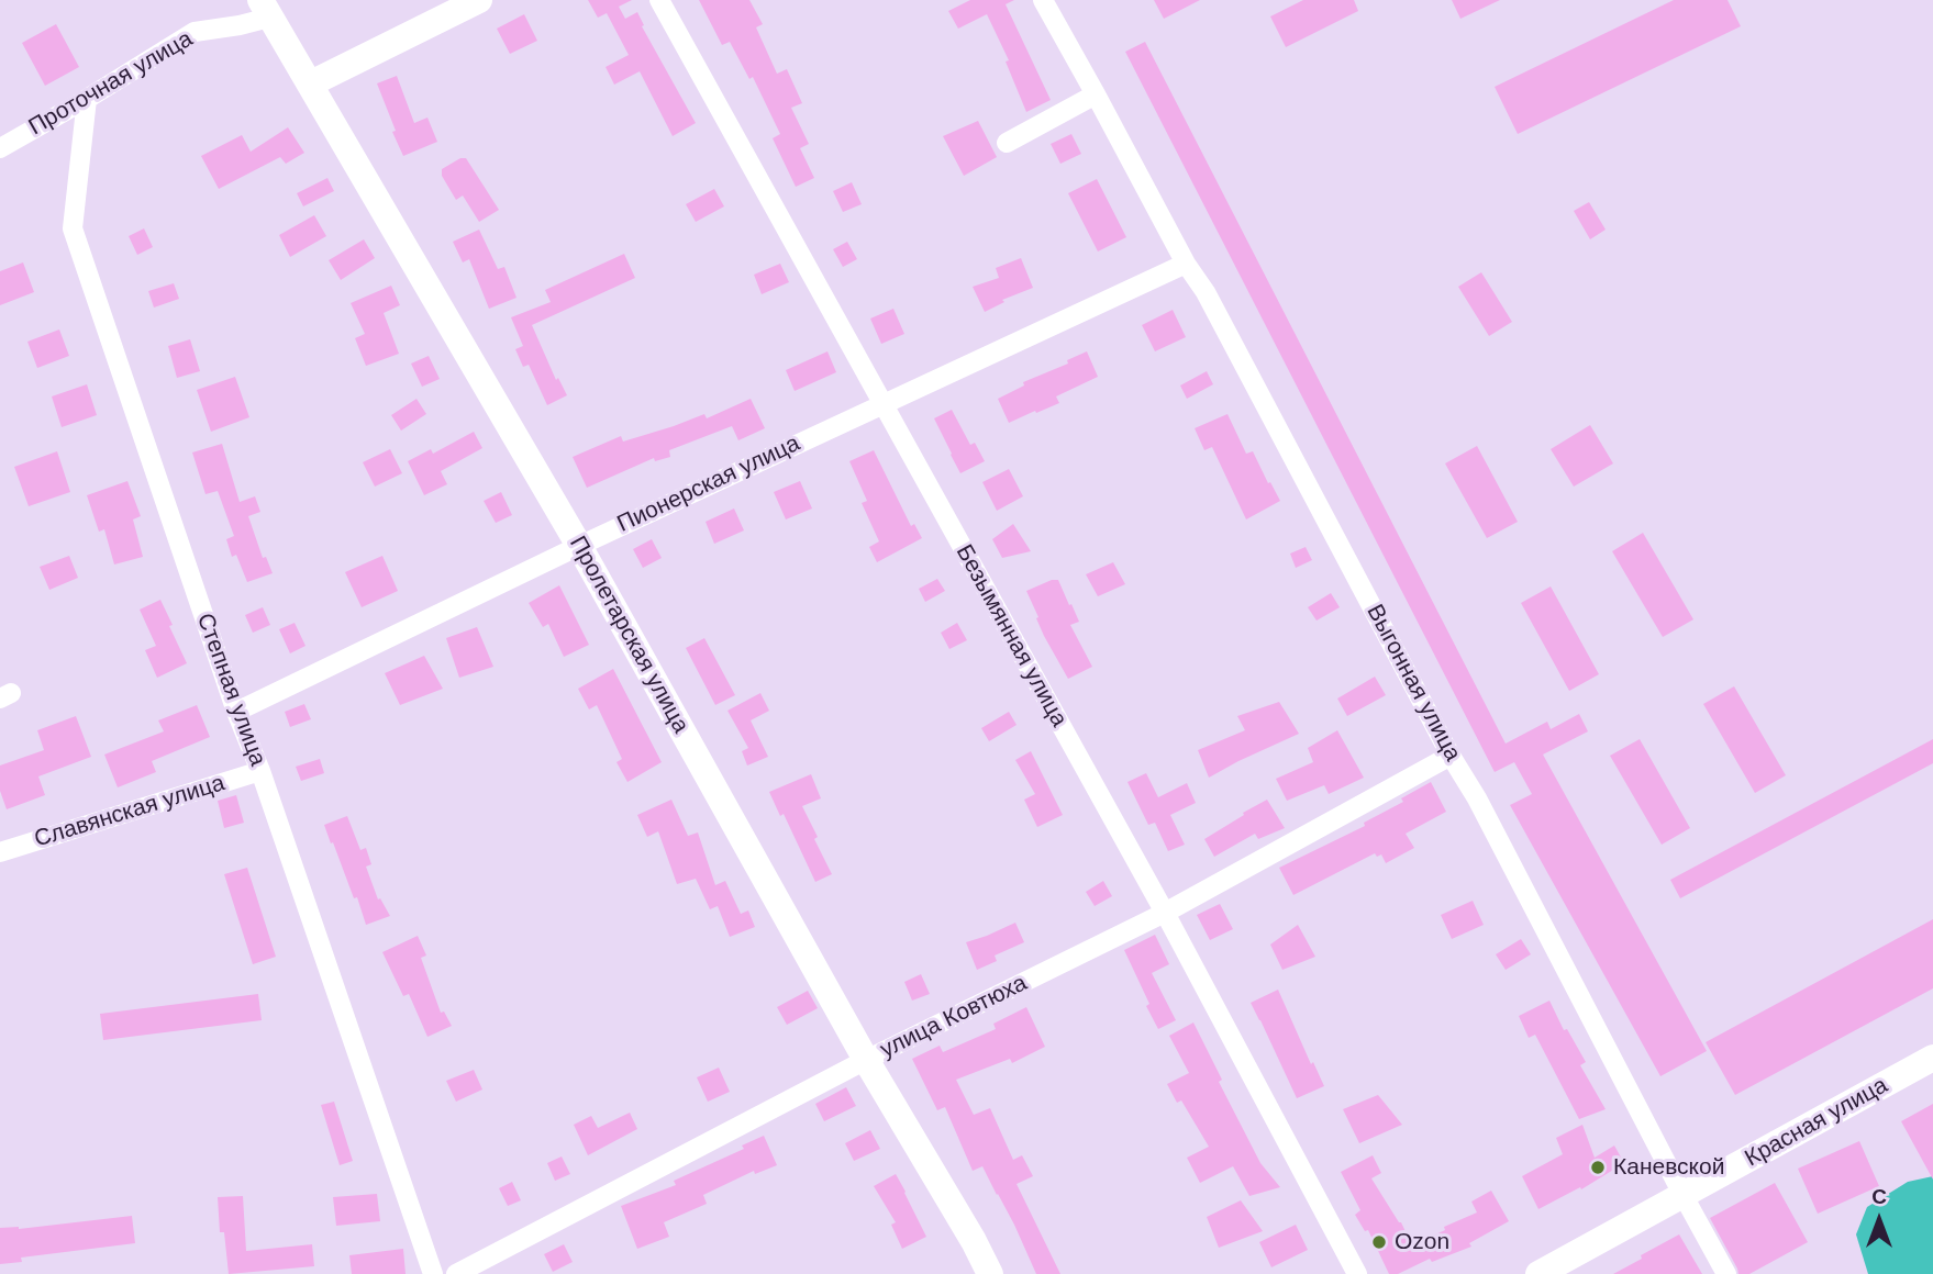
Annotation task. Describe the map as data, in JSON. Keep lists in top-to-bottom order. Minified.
{"streets":{"street":["Проточная улица","Пионерская улица","Пролетарская улица","Безымянная улица","Выгонная улица","Степная улица","Славянская улица","улица Ковтюха","Красная улица"]},"crossings":[["Проточная улица","Пролетарская улица"],["Проточная улица","Степная улица"],["Пионерская улица","Пролетарская улица"],["Пионерская улица","Безымянная улица"],["Пионерская улица","Выгонная улица"],["Пионерская улица","Степная улица"],["Пролетарская улица","улица Ковтюха"],["Безымянная улица","улица Ковтюха"],["Выгонная улица","улица Ковтюха"],["Выгонная улица","Красная улица"],["Степная улица","Славянская улица"]],"places":["Каневской","Ozon"],"north":"top"}
